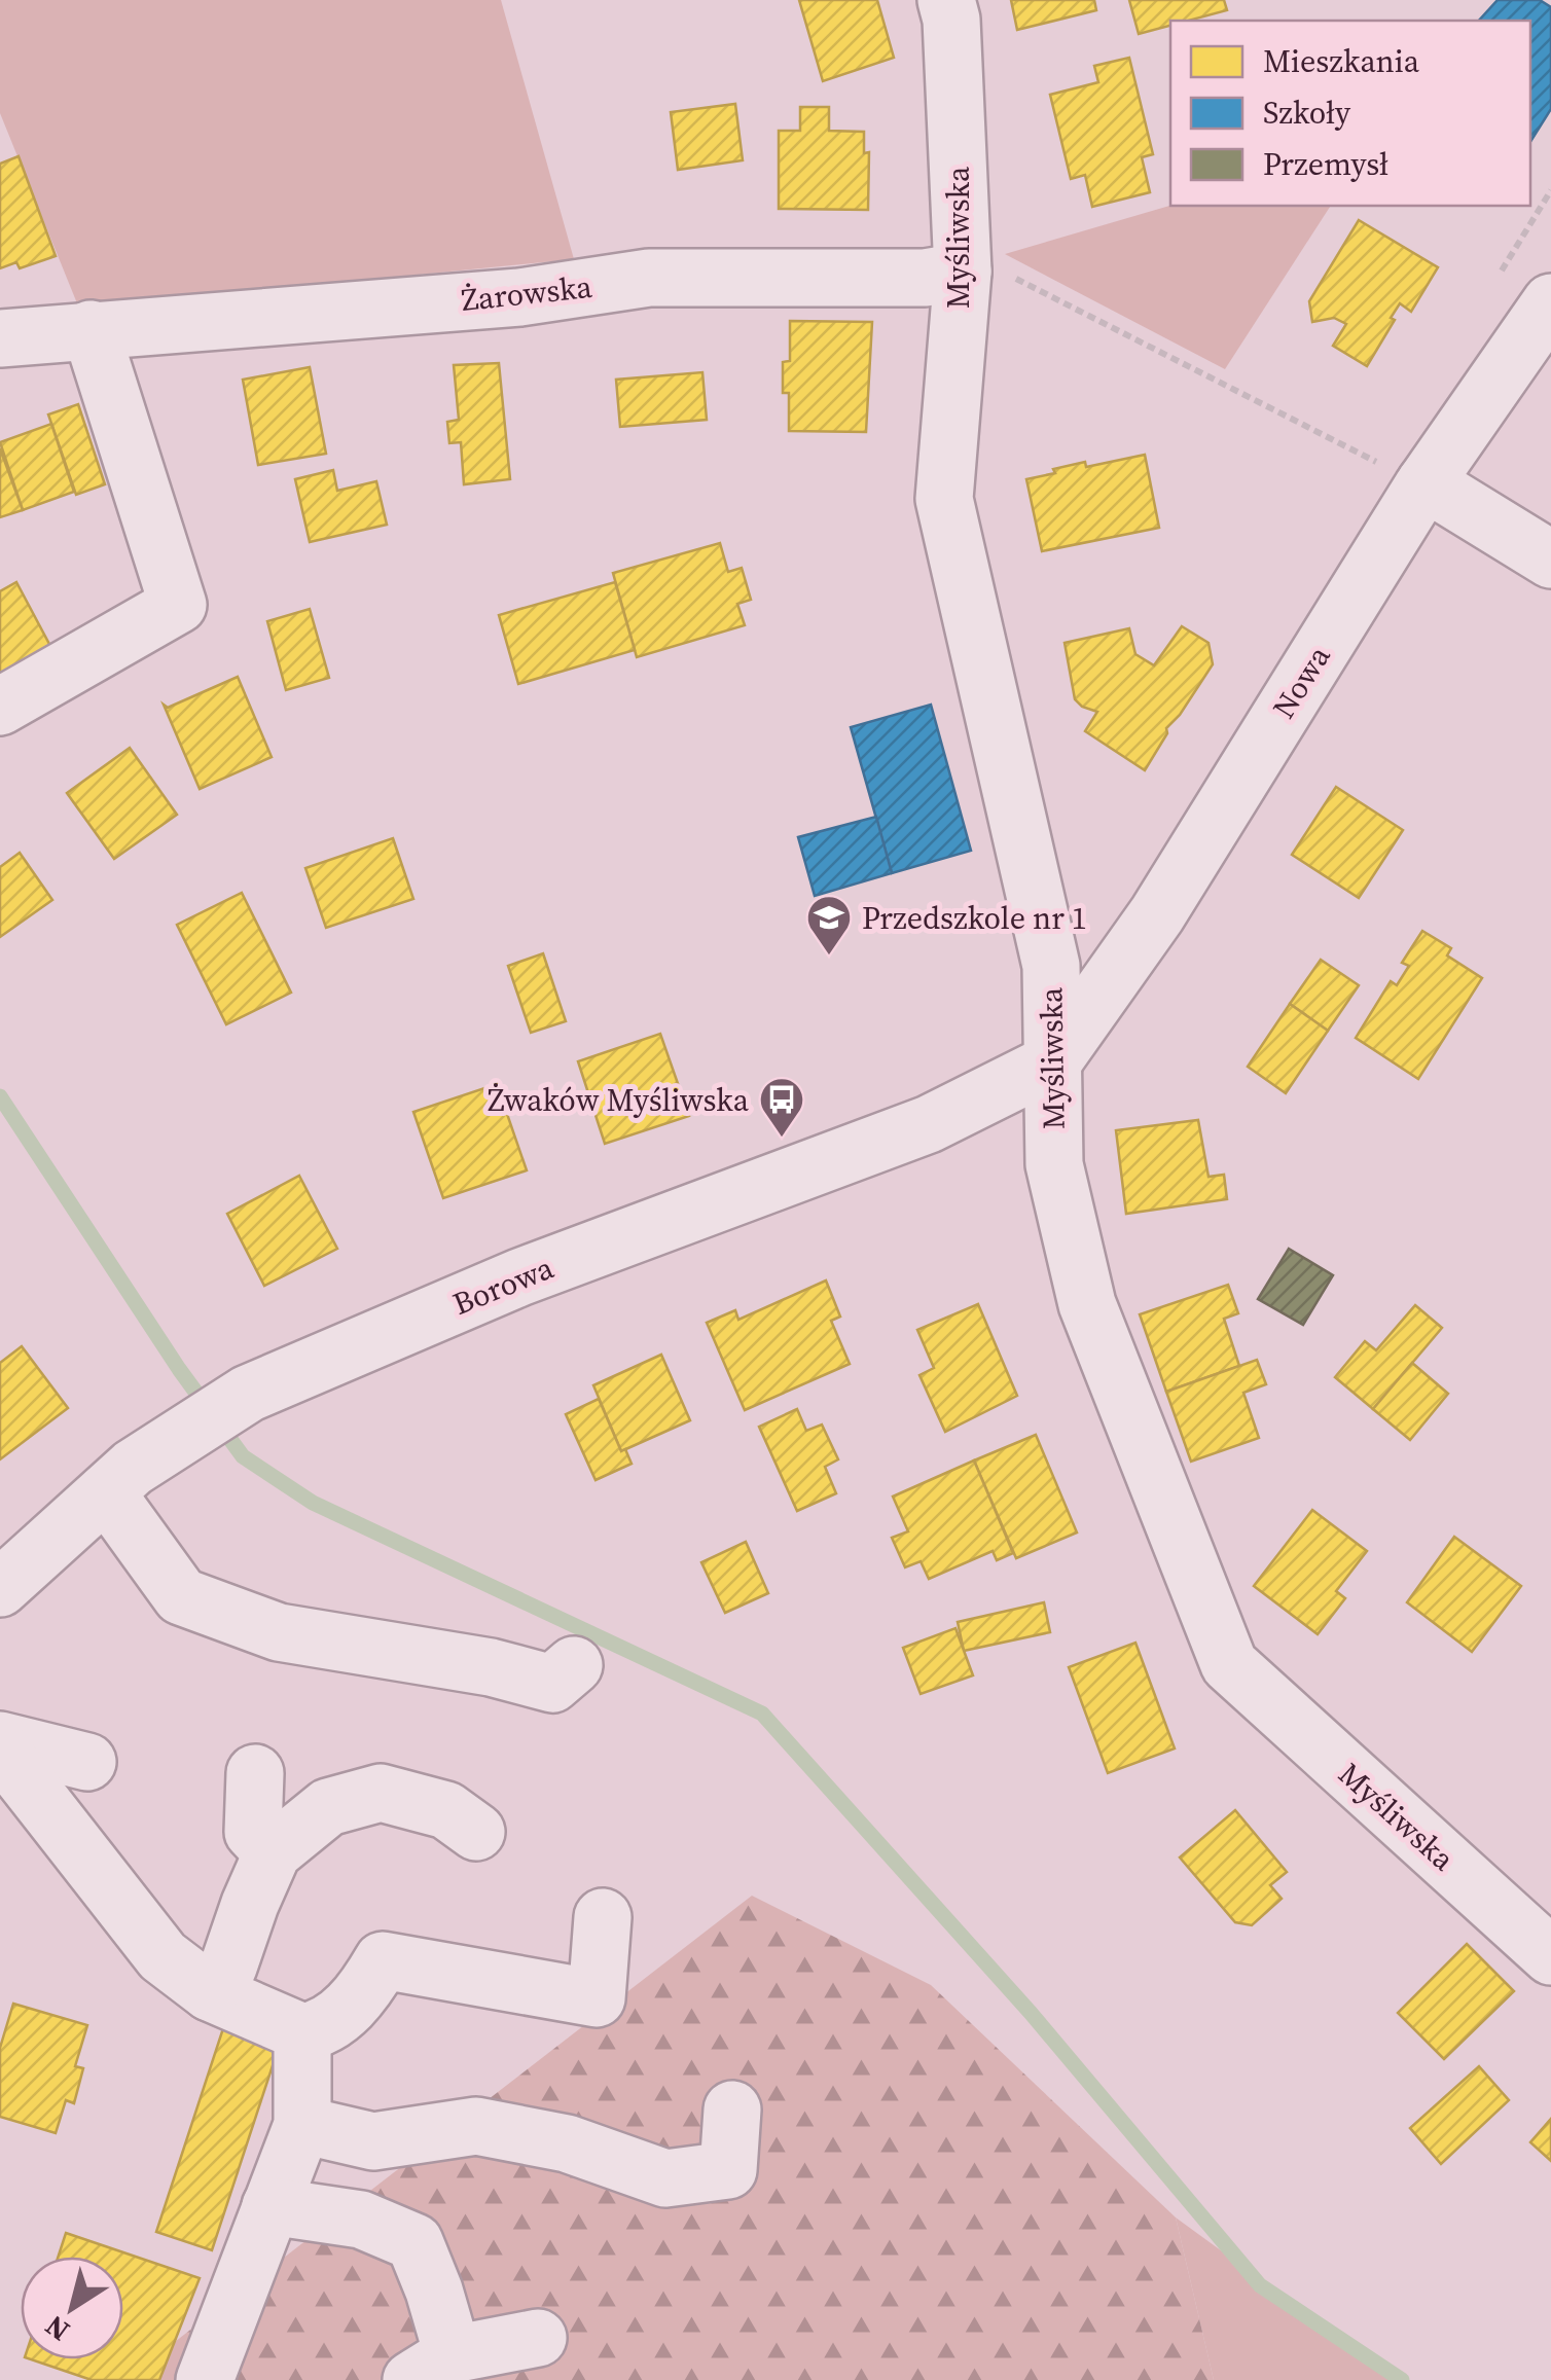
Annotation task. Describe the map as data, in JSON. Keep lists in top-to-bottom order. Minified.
{"streets":{"street":["Myśliwska","Żarowska","Nowa","Borowa"]},"crossings":[["Myśliwska","Żarowska"],["Myśliwska","Nowa"],["Myśliwska","Borowa"],["Nowa","Borowa"]],"places":{"school or university":["Przedszkole nr 1"],"bus stop":["Żwaków Myśliwska"]},"legend":["Mieszkania","Szkoły","Przemysł"],"north":"bottom left"}
